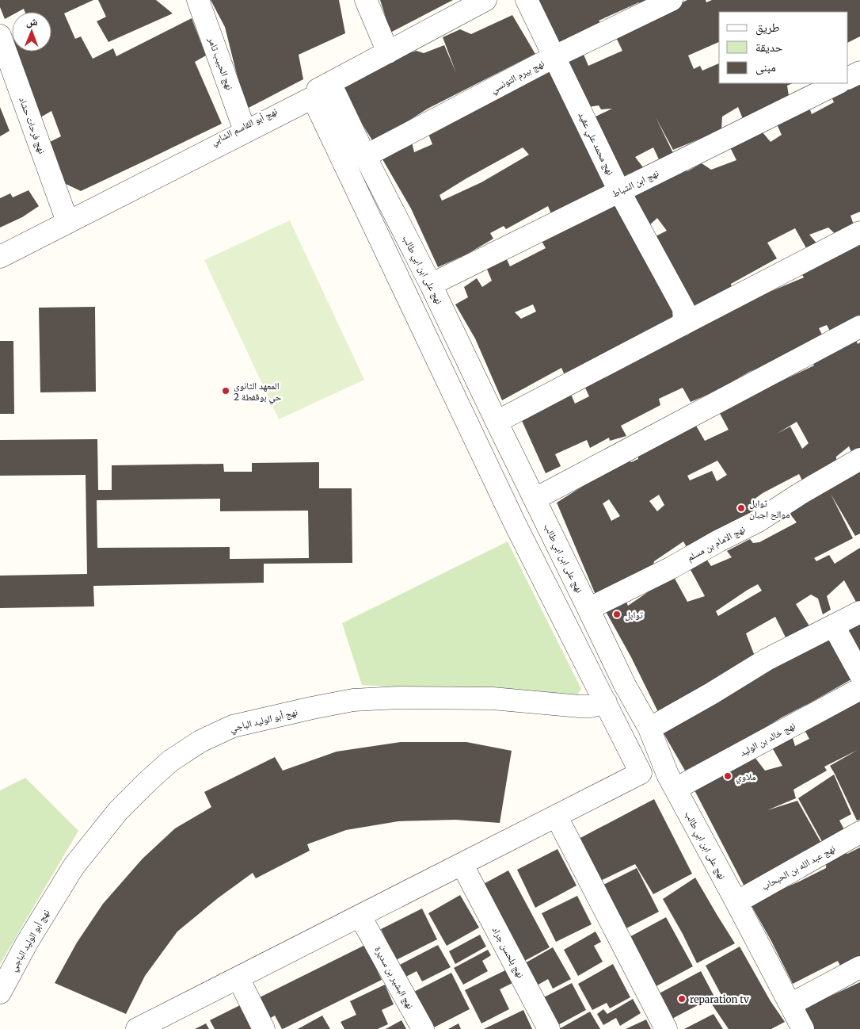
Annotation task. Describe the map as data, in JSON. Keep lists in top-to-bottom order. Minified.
{"streets":{"street":["نهج الحبيب ثامر","نهج بيرم التونسي","نهج فرحات حشاد","نهج أبو القاسم الشابي","نهج محمد علي عقيد","نهج ابن الشباط","نهج على ابن ابي طالب","نهج الامام بن مسلم","نهج أبو الوليد الباجي","نهج خالد بن الوليد","نهج عبد الله بن الحبحاب","نهج بلحسن جراد","نهج البشير بن سديرة"]},"crossings":[["نهج الحبيب ثامر","نهج أبو القاسم الشابي"],["نهج بيرم التونسي","نهج محمد علي عقيد"],["نهج بيرم التونسي","نهج على ابن ابي طالب"],["نهج فرحات حشاد","نهج أبو القاسم الشابي"],["نهج أبو القاسم الشابي","نهج على ابن ابي طالب"],["نهج محمد علي عقيد","نهج ابن الشباط"],["نهج ابن الشباط","نهج على ابن ابي طالب"],["نهج على ابن ابي طالب","نهج الامام بن مسلم"],["نهج على ابن ابي طالب","نهج خالد بن الوليد"],["نهج على ابن ابي طالب","نهج عبد الله بن الحبحاب"],["نهج خالد بن الوليد","نهج بلحسن جراد"],["نهج خالد بن الوليد","نهج البشير بن سديرة"]],"places":["المعهد الثانوي حي بوقفطة 2","توابل موالح اجبان","توابل","ملاوي","reparation tv"],"legend":["طريق","حديقة","مبنى"],"north":"top"}
